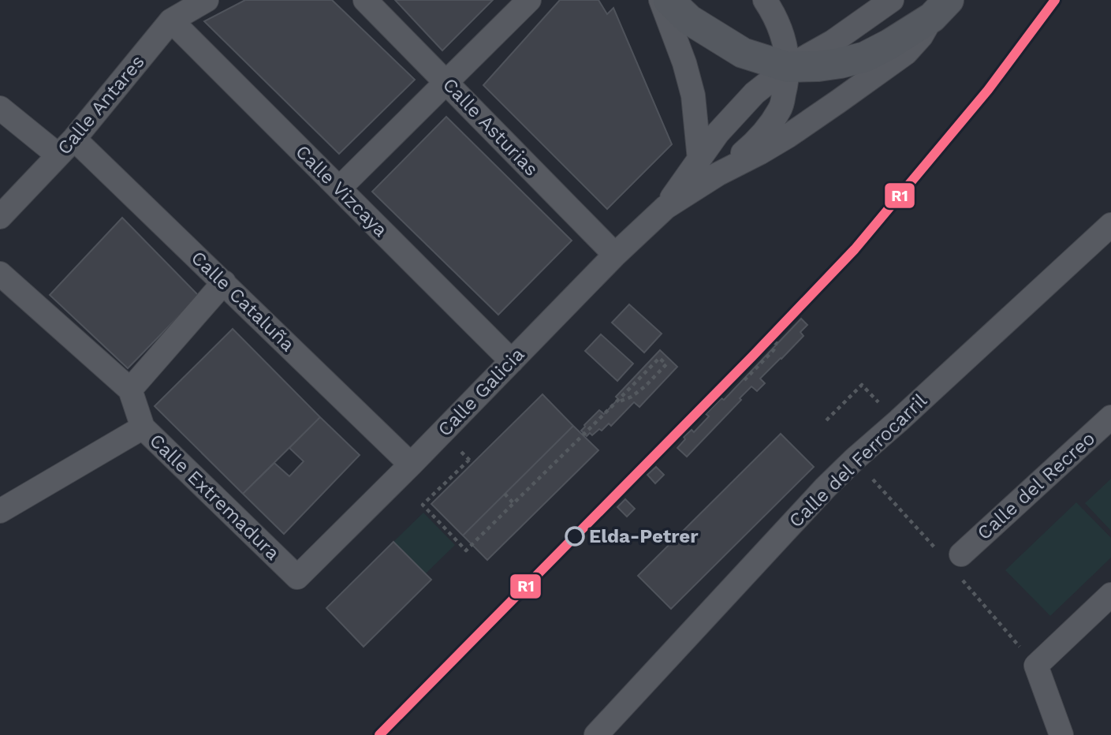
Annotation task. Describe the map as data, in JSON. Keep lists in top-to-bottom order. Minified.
{"streets":{"street":["Calle Antares","Calle Asturias","Calle Vizcaya","Calle Cataluña","Calle Galicia","Calle del Ferrocarril","Calle del Recreo","Calle Extremadura"]},"crossings":[["Calle Antares","Calle Vizcaya"],["Calle Antares","Calle Cataluña"],["Calle Asturias","Calle Galicia"],["Calle Vizcaya","Calle Galicia"],["Calle Cataluña","Calle Galicia"],["Calle Galicia","Calle Extremadura"]],"places":["Elda-Petrer"],"lines":["transit line R1"]}
